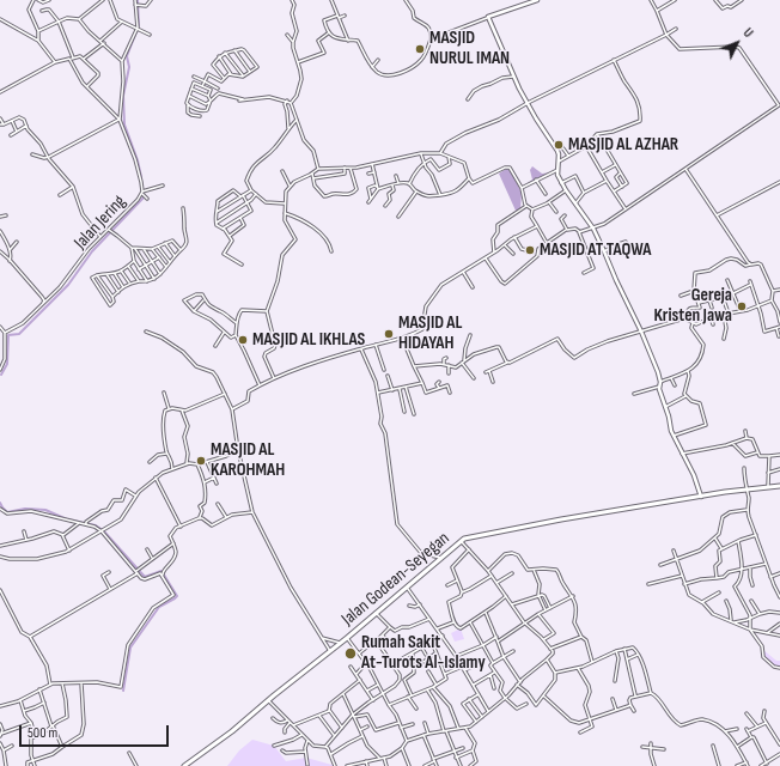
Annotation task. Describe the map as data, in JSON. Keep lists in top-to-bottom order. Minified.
{"streets":{"main road":["Jalan Godean-Seyegan"],"street":["Jalan Jering"]},"places":["MASJID NURUL IMAN","MASJID AL AZHAR","MASJID AT TAQWA","Gereja Kristen Jawa","MASJID AL HIDAYAH","MASJID AL IKHLAS","MASJID AL KAROHMAH","Rumah Sakit At-Turots Al-Islamy"],"scale_bar":"500 m","north":"top right"}
